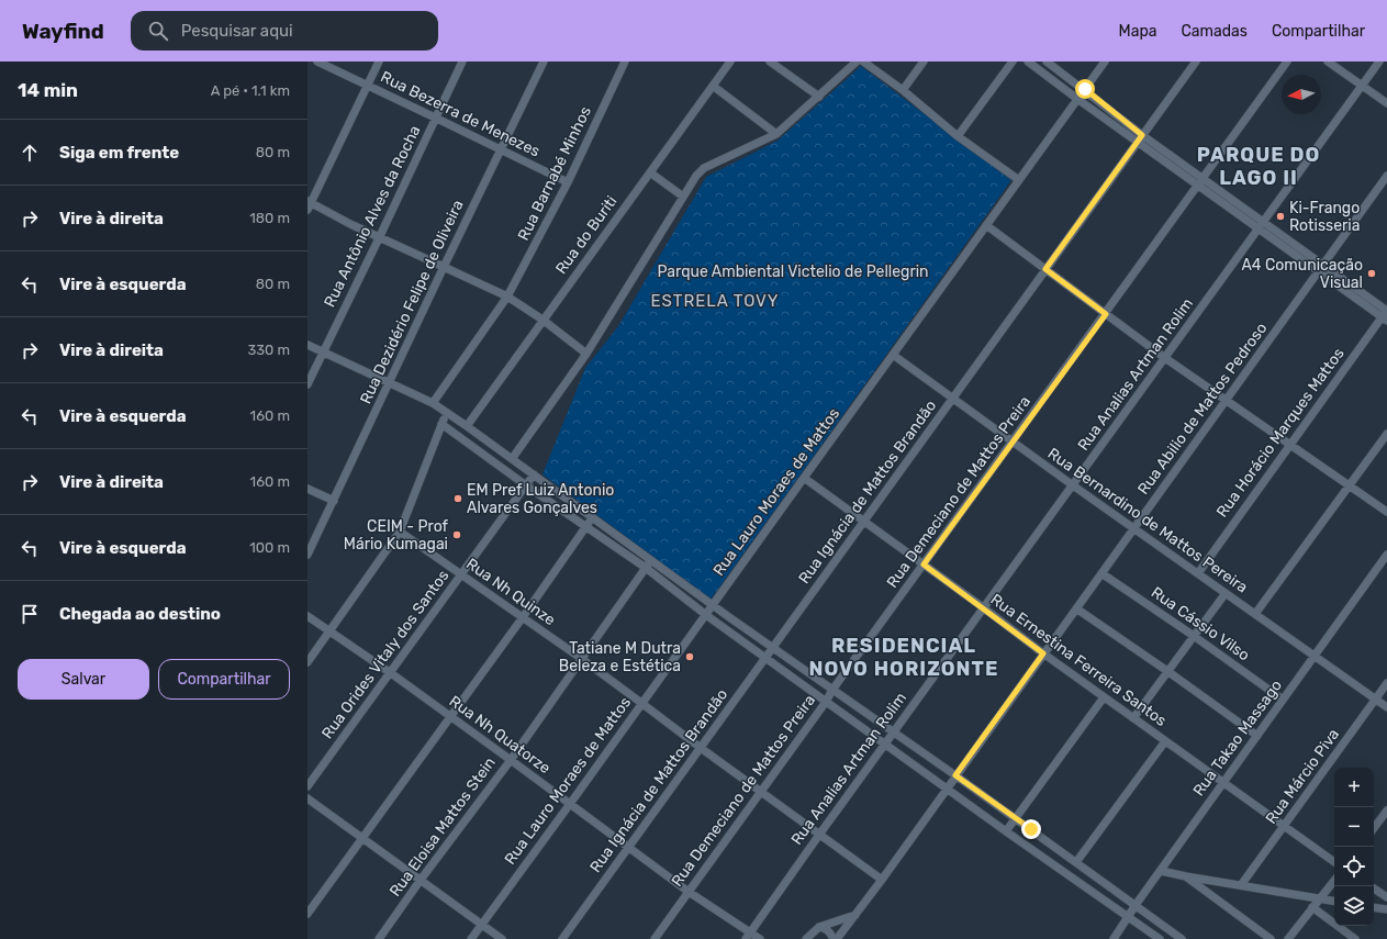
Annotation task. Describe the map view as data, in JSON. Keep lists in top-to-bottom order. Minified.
{"streets":{"street":["Rua Bezerra de Menezes","Rua Barnabé Minhos","Rua Antônio Alves da Rocha","Rua do Buriti","Rua Dezidério Felipe de Oliveira","Rua Analias Artman Rolim","Rua Abilio de Mattos Pedroso","Rua Horácio Marques Mattos","Rua Lauro Moraes de Mattos","Rua Ignácia de Mattos Brandão","Rua Demeciano de Mattos Preira","Rua Bernardino de Mattos Pereira","Rua Nh Quinze","Rua Cássio Vilso","Rua Orides Vitaly dos Santos","Rua Ernestina Ferreira Santos","Rua Nh Quatorze","Rua Takao Massago","Rua Márcio Piva","Rua Eloisa Mattos Stein"]},"crossings":[["Rua Bezerra de Menezes","Rua Barnabé Minhos"],["Rua Bezerra de Menezes","Rua Antônio Alves da Rocha"],["Rua Bezerra de Menezes","Rua Dezidério Felipe de Oliveira"],["Rua Analias Artman Rolim","Rua Bernardino de Mattos Pereira"],["Rua Analias Artman Rolim","Rua Nh Quinze"],["Rua Analias Artman Rolim","Rua Ernestina Ferreira Santos"],["Rua Analias Artman Rolim","Rua Nh Quatorze"],["Rua Abilio de Mattos Pedroso","Rua Bernardino de Mattos Pereira"],["Rua Abilio de Mattos Pedroso","Rua Nh Quinze"],["Rua Abilio de Mattos Pedroso","Rua Cássio Vilso"],["Rua Abilio de Mattos Pedroso","Rua Ernestina Ferreira Santos"],["Rua Horácio Marques Mattos","Rua Bernardino de Mattos Pereira"],["Rua Lauro Moraes de Mattos","Rua Bernardino de Mattos Pereira"],["Rua Lauro Moraes de Mattos","Rua Nh Quinze"],["Rua Lauro Moraes de Mattos","Rua Ernestina Ferreira Santos"],["Rua Lauro Moraes de Mattos","Rua Nh Quatorze"],["Rua Ignácia de Mattos Brandão","Rua Bernardino de Mattos Pereira"],["Rua Ignácia de Mattos Brandão","Rua Nh Quinze"],["Rua Ignácia de Mattos Brandão","Rua Ernestina Ferreira Santos"],["Rua Ignácia de Mattos Brandão","Rua Nh Quatorze"],["Rua Demeciano de Mattos Preira","Rua Bernardino de Mattos Pereira"],["Rua Demeciano de Mattos Preira","Rua Nh Quinze"],["Rua Demeciano de Mattos Preira","Rua Ernestina Ferreira Santos"],["Rua Demeciano de Mattos Preira","Rua Nh Quatorze"],["Rua Bernardino de Mattos Pereira","Rua Takao Massago"],["Rua Bernardino de Mattos Pereira","Rua Márcio Piva"],["Rua Nh Quinze","Rua Orides Vitaly dos Santos"],["Rua Nh Quinze","Rua Eloisa Mattos Stein"],["Rua Cássio Vilso","Rua Takao Massago"],["Rua Orides Vitaly dos Santos","Rua Nh Quatorze"],["Rua Ernestina Ferreira Santos","Rua Takao Massago"],["Rua Ernestina Ferreira Santos","Rua Márcio Piva"],["Rua Nh Quatorze","Rua Eloisa Mattos Stein"]],"districts":["PARQUE DO LAGO II","ESTRELA TOVY","RESIDENCIAL NOVO HORIZONTE"],"parks":["Parque Ambiental Victelio de Pellegrin"],"places":["Ki-Frango Rotisseria","A4 Comunicação Visual","EM Pref Luiz Antonio Alvares Gonçalves","CEIM - Prof Mário Kumagai","Tatiane M Dutra Beleza e Estética"],"north":"left","page":{"header":"Wayfind","search":"Pesquisar aqui","nav":["Mapa","Camadas","Compartilhar"],"heading":["14 min","A pé · 1.1 km"],"list":[["Siga em frente","80 m"],["Vire à direita","180 m"],["Vire à esquerda","80 m"],["Vire à direita","330 m"],["Vire à esquerda","160 m"],["Vire à direita","160 m"],["Vire à esquerda","100 m"],"Chegada ao destino"],"buttons":["Salvar","Compartilhar"],"map_buttons":["+","−"]}}
